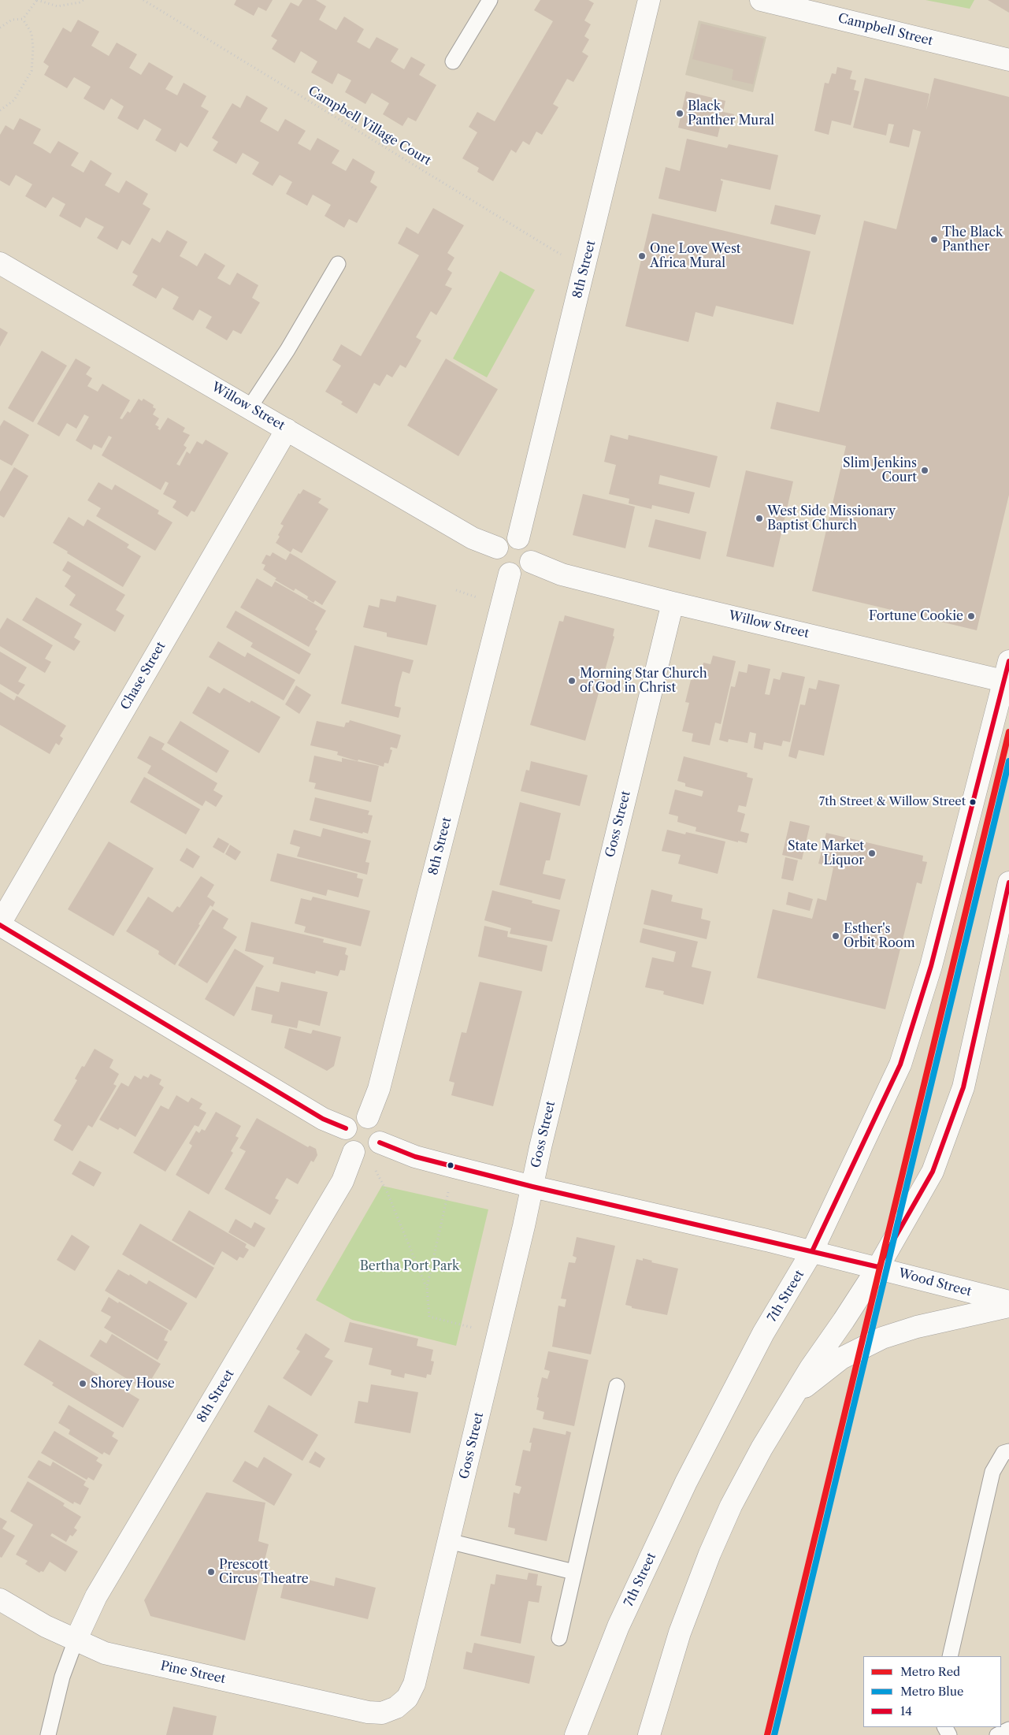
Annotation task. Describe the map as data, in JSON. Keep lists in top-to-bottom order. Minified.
{"streets":{"street":["Campbell Street","8th Street","Willow Street","Chase Street","Goss Street","Wood Street","7th Street","Pine Street"],"path":["Campbell Village Court"]},"crossings":[["Campbell Village Court","8th Street"],["8th Street","Willow Street"],["8th Street","Wood Street"],["8th Street","Pine Street"],["Willow Street","Chase Street"],["Willow Street","Goss Street"],["Willow Street","7th Street"],["Goss Street","Wood Street"],["Goss Street","Pine Street"],["Wood Street","7th Street"]],"parks":["Bertha Port Park"],"places":["Black Panther Mural","The Black Panther","One Love West Africa Mural","Slim Jenkins Court","West Side Missionary Baptist Church","Fortune Cookie","Morning Star Church of God in Christ","7th Street & Willow Street","State Market Liquor","Esther's Orbit Room","Shorey House","Prescott Circus Theatre"],"lines":["transit line 14","metro line Red","metro line Blue"],"legend":["Metro Red","Metro Blue","14"]}
